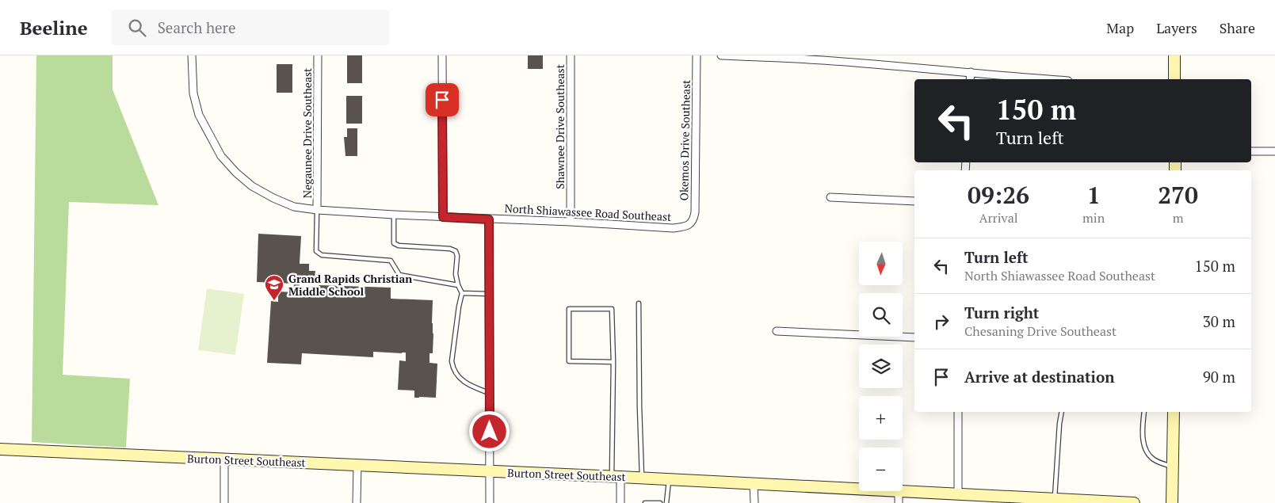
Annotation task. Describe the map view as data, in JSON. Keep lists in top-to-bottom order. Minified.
{"streets":{"main road":["Burton Street Southeast"],"street":["Shawnee Drive Southeast","Negaunee Drive Southeast","Okemos Drive Southeast","North Shiawassee Road Southeast"]},"crossings":[["Shawnee Drive Southeast","North Shiawassee Road Southeast"],["Negaunee Drive Southeast","North Shiawassee Road Southeast"],["Okemos Drive Southeast","North Shiawassee Road Southeast"]],"places":{"school or university":["Grand Rapids Christian Middle School"]},"north":"bottom","page":{"header":"Beeline","search":"Search here","nav":["Map","Layers","Share"],"turn":["150 m","Turn left"],"eta":["09:26","Arrival","1","min","270","m"],"list":[{"name":"Turn left","note":"North Shiawassee Road Southeast","value":"150 m"},{"name":"Turn right","note":"Chesaning Drive Southeast","value":"30 m"},{"name":"Arrive at destination","value":"90 m"}],"map_buttons":["+","−"]}}
